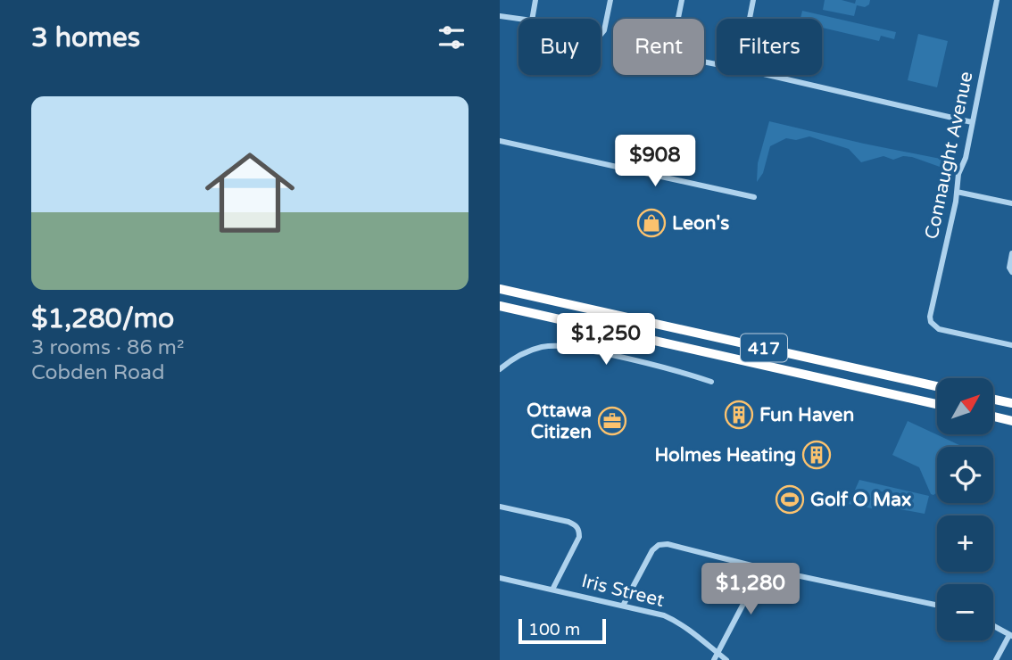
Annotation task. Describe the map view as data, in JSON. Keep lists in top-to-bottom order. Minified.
{"streets":{"highway":["417"],"street":["Connaught Avenue","Iris Street"]},"places":{"shop":["Leon's"],"building":["Fun Haven","Holmes Heating"],"office":["Ottawa Citizen"],"sports":["Golf O Max"]},"scale_bar":"100 m","north":"top right","page":{"heading":"3 homes","chip":["Buy","Rent","Filters"],"list":[{"name":"$1,280/mo","note":"3 rooms · 86 m² · Cobden Road"}],"price":["$908","$1,250","$1,280"],"map_buttons":["+","−"],"scale":"100 m"}}
